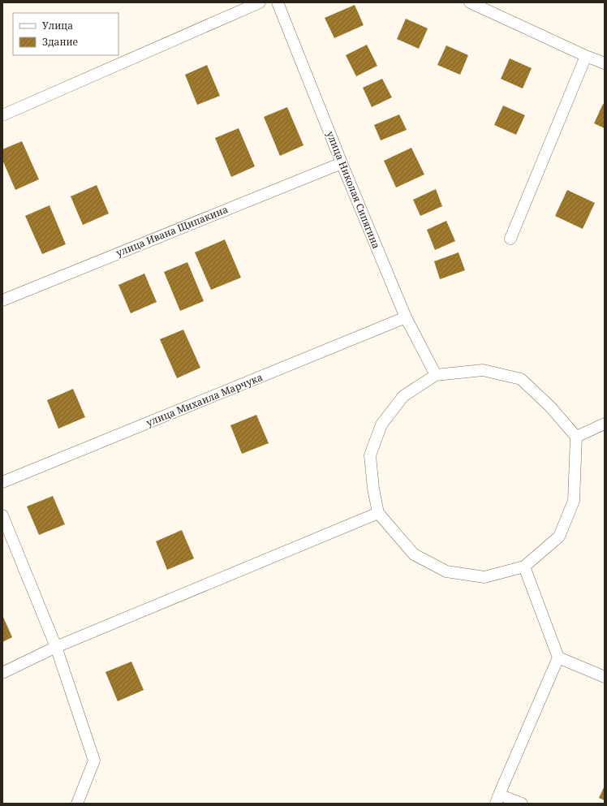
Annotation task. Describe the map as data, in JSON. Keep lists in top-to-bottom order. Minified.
{"streets":{"street":["улица Николая Сипягина","улица Ивана Щипакина","улица Михаила Марчука"]},"crossings":[["улица Николая Сипягина","улица Ивана Щипакина"],["улица Николая Сипягина","улица Михаила Марчука"]],"legend":["Улица","Здание"]}
